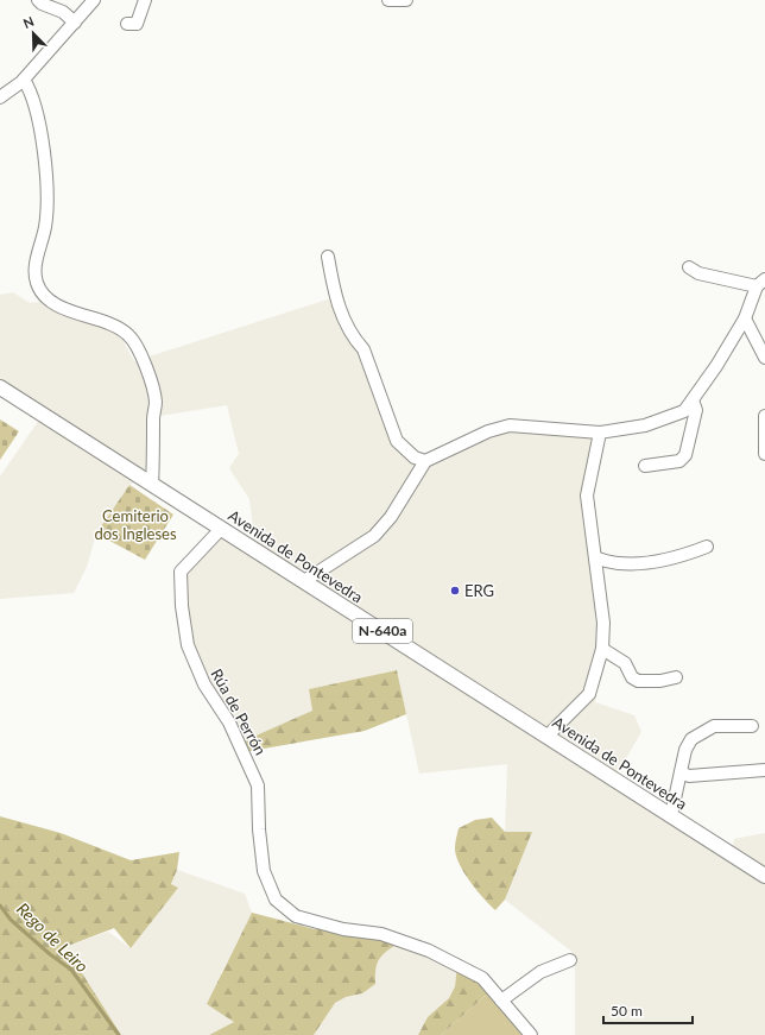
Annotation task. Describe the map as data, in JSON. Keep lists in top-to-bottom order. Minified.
{"streets":{"main road":["Avenida de Pontevedra","N-640a"],"street":["Rúa de Perrón"]},"crossings":[["Avenida de Pontevedra","Rúa de Perrón"]],"water":["Rego de Leiro"],"parks":["Cemiterio dos Ingleses"],"places":["ERG"],"scale_bar":"50 m","north":"top left"}
